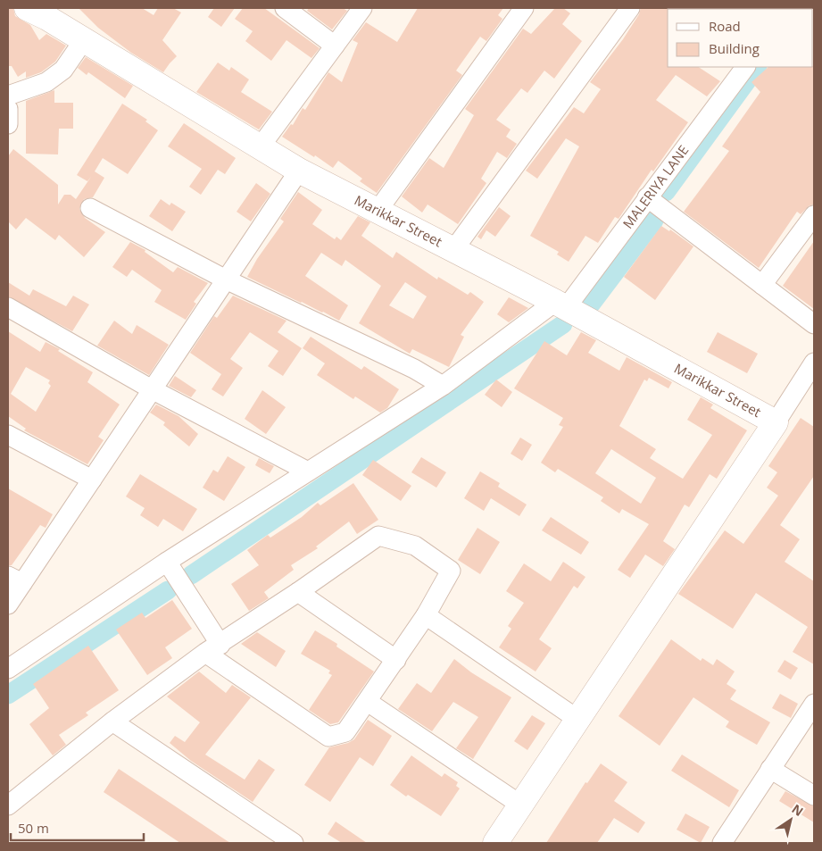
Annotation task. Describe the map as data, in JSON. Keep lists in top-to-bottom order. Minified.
{"streets":{"street":["MALERIYA LANE","Marikkar Street"]},"crossings":[["MALERIYA LANE","Marikkar Street"]],"legend":["Road","Building"],"scale_bar":"50 m","north":"top right"}
